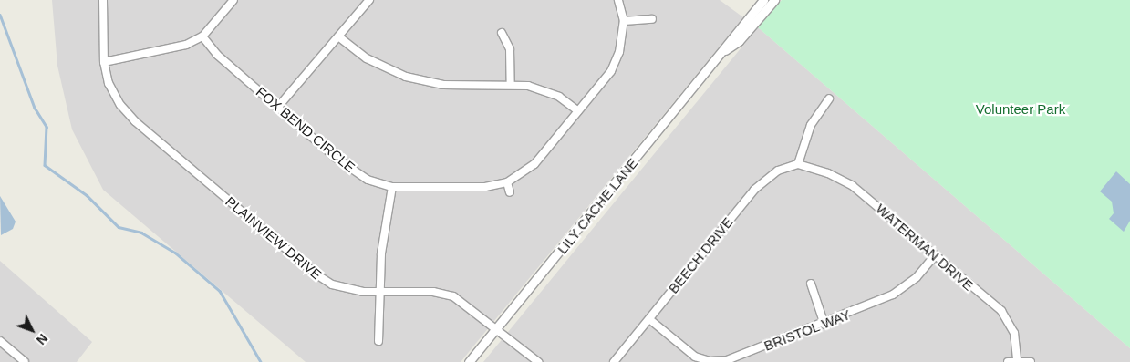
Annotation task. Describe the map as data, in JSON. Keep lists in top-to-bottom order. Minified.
{"streets":{"street":["FOX BEND CIRCLE","LILY CACHE LANE","PLAINVIEW DRIVE","WATERMAN DRIVE","BEECH DRIVE","BRISTOL WAY"]},"crossings":[["LILY CACHE LANE","PLAINVIEW DRIVE"],["WATERMAN DRIVE","BEECH DRIVE"],["WATERMAN DRIVE","BRISTOL WAY"],["BEECH DRIVE","BRISTOL WAY"]],"parks":["Volunteer Park"],"north":"bottom right"}
